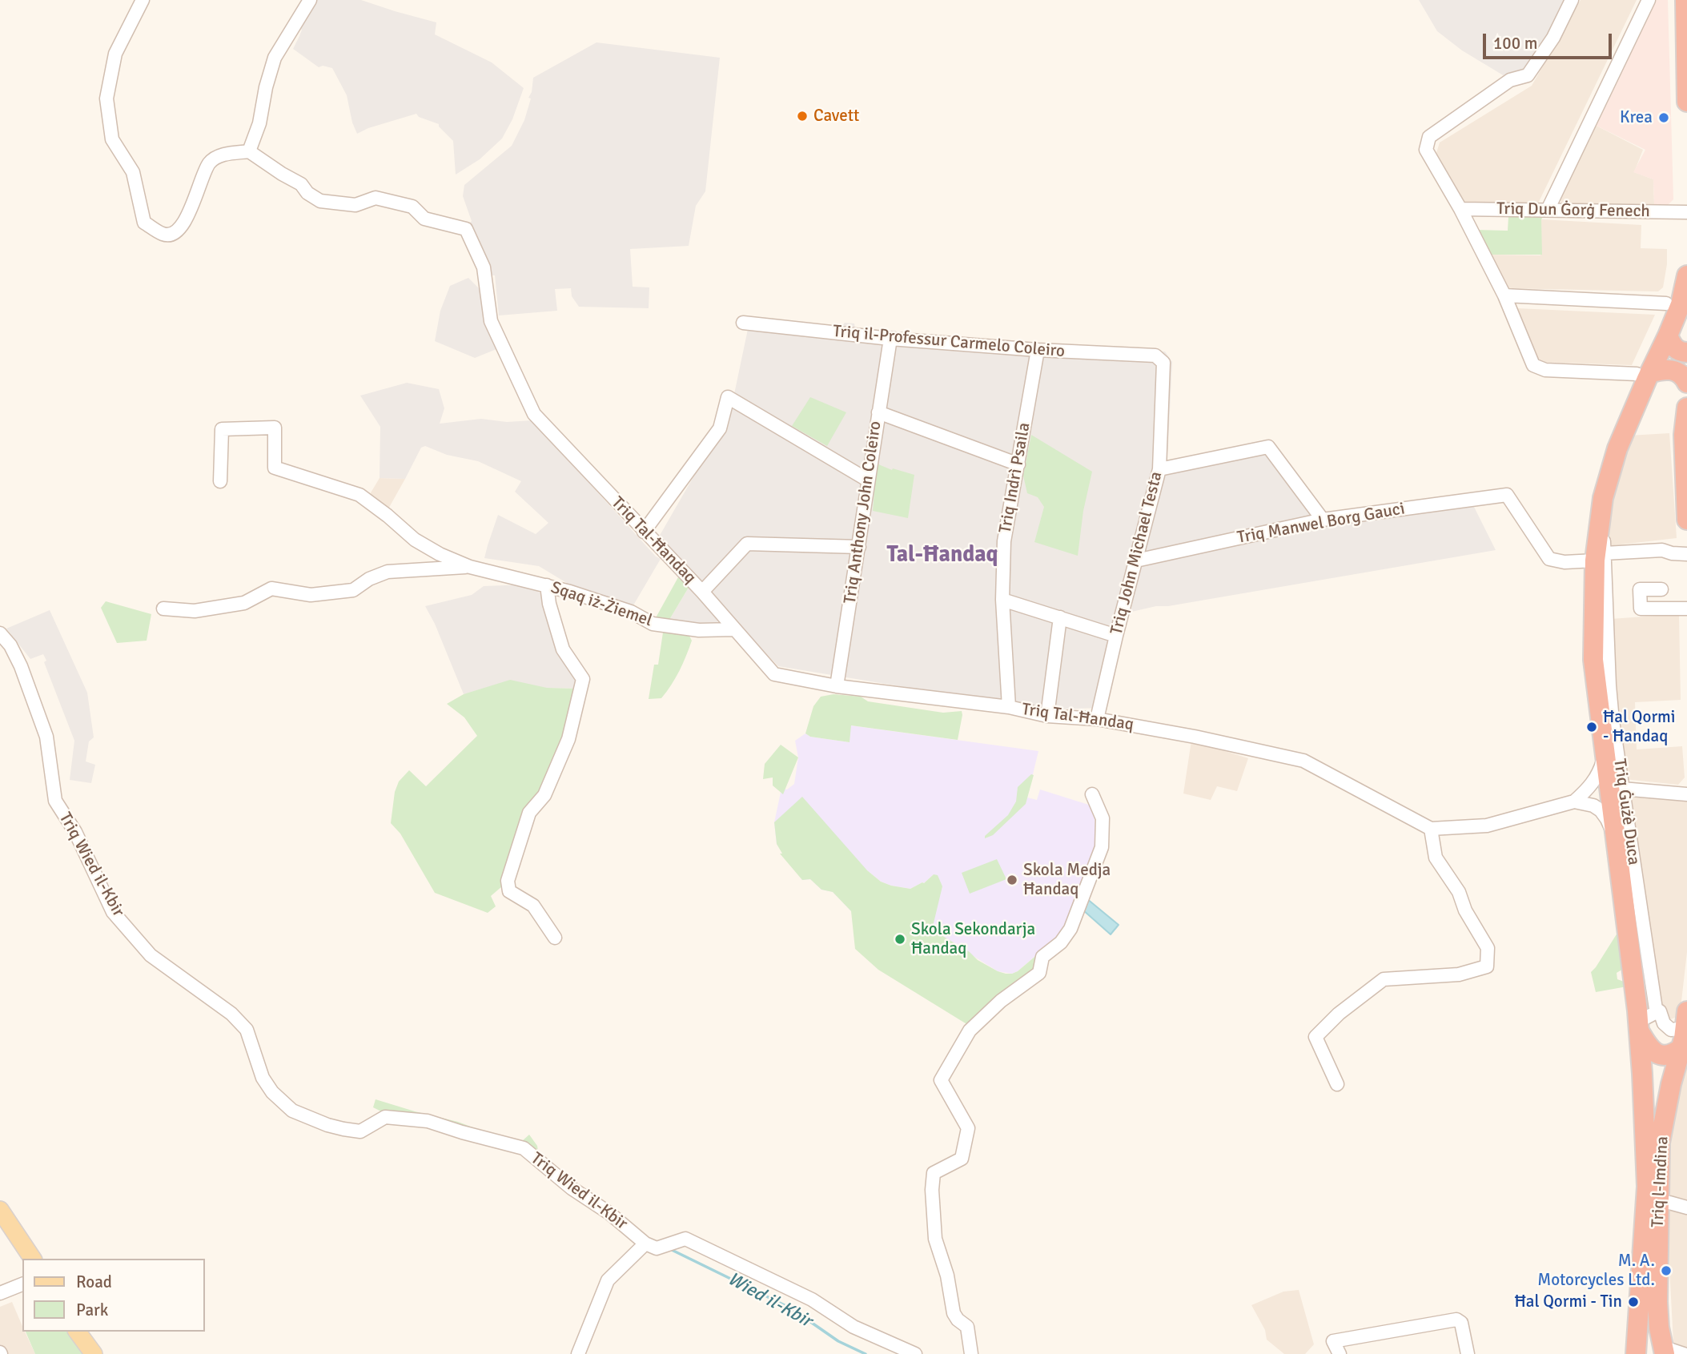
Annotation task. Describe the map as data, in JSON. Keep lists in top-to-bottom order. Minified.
{"streets":{"highway":["Triq Ġużè Duca","Triq l-Imdina"],"street":["Triq Dun Ġorġ Fenech","Triq il-Professur Carmelo Coleiro","Triq Indrì Psaila","Triq Anthony John Coleiro","Triq Manwel Borg Gauci","Triq Tal-Ħandaq","Triq John Michael Testa","Sqaq iż-Żiemel","Triq Wied il-Kbir"]},"crossings":[["Triq il-Professur Carmelo Coleiro","Triq Indrì Psaila"],["Triq il-Professur Carmelo Coleiro","Triq Anthony John Coleiro"],["Triq il-Professur Carmelo Coleiro","Triq John Michael Testa"],["Triq Indrì Psaila","Triq Tal-Ħandaq"],["Triq Anthony John Coleiro","Triq Tal-Ħandaq"],["Triq Manwel Borg Gauci","Triq John Michael Testa"],["Triq Manwel Borg Gauci","Triq Ġużè Duca"],["Triq Tal-Ħandaq","Triq John Michael Testa"],["Triq Tal-Ħandaq","Sqaq iż-Żiemel"]],"districts":["Tal-Ħandaq"],"water":["Wied il-Kbir"],"places":["Cavett","Krea","Ħal Qormi - Ħandaq","Skola Medja Ħandaq","Skola Sekondarja Ħandaq","M. A. Motorcycles Ltd.","Ħal Qormi - Tin"],"legend":["Road","Park"],"scale_bar":"100 m"}
